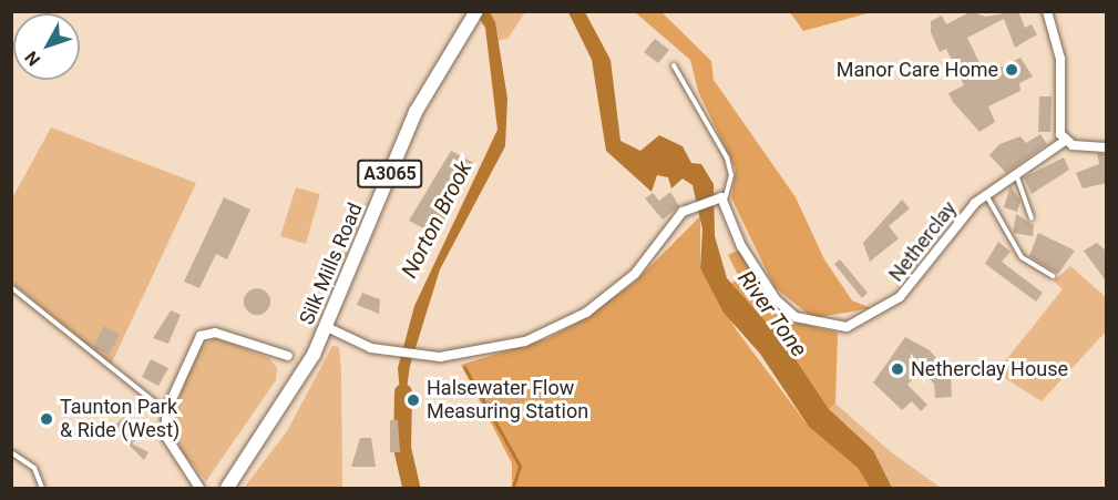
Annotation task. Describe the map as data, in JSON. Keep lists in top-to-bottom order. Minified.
{"streets":{"main road":["A3065","Silk Mills Road"],"street":["Netherclay"]},"water":["Norton Brook","River Tone"],"places":["Manor Care Home","Netherclay House","Halsewater Flow Measuring Station","Taunton Park & Ride (West)"],"north":"bottom left"}
